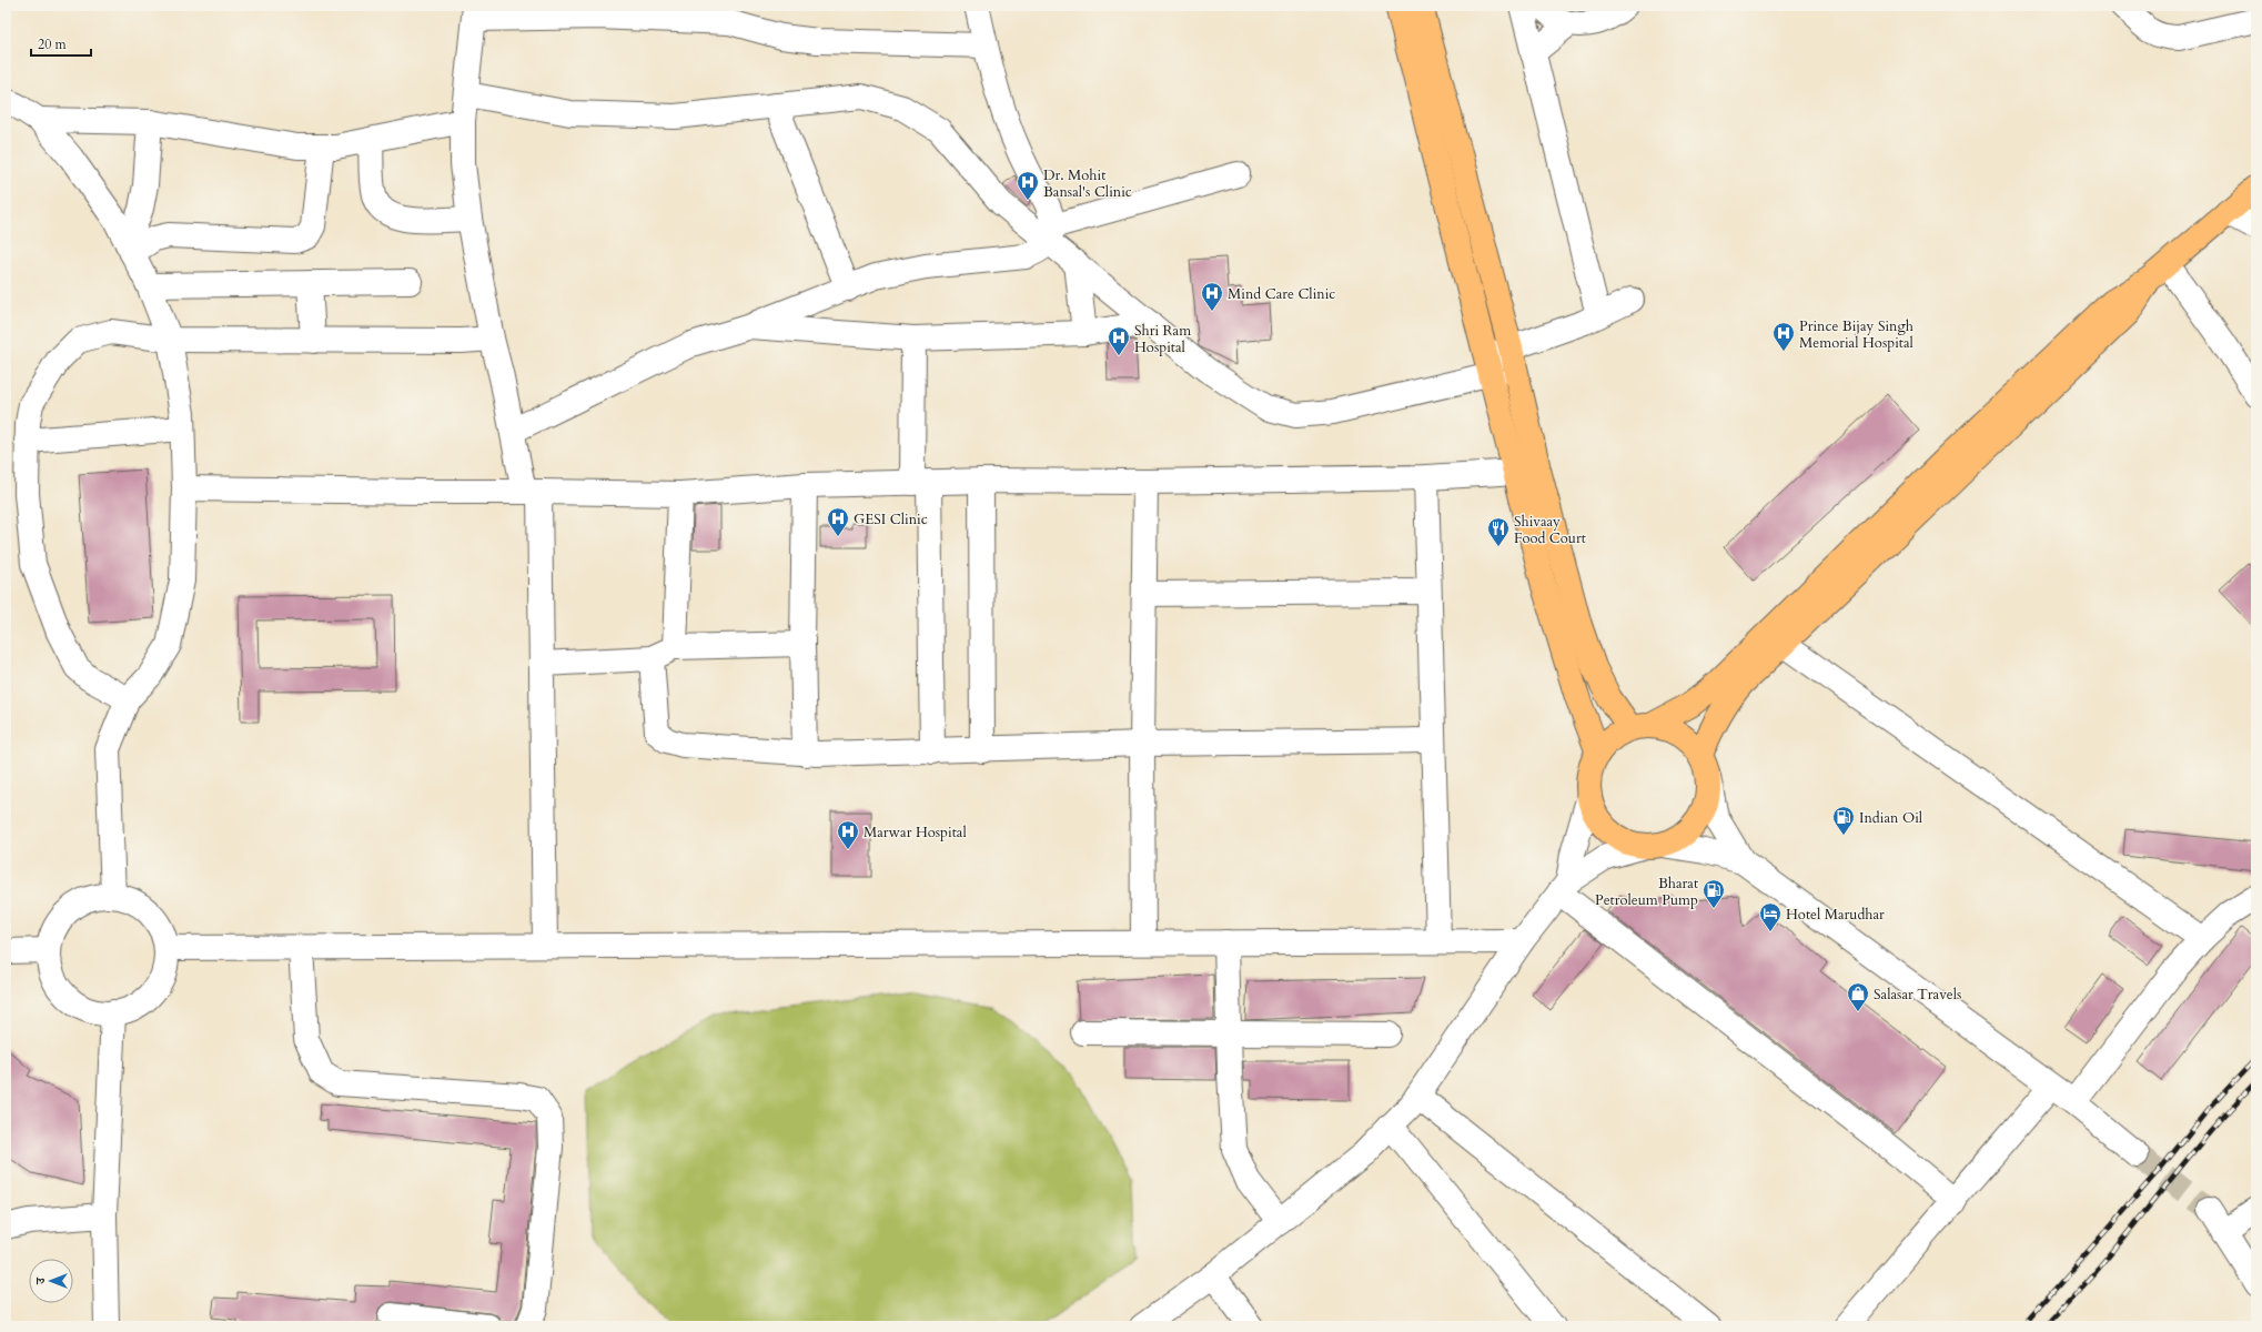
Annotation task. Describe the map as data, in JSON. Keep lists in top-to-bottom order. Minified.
{"places":{"hospital":["Dr. Mohit Bansal's Clinic","Mind Care Clinic","Prince Bijay Singh Memorial Hospital","Shri Ram Hospital","GESI Clinic","Marwar Hospital"],"restaurant":["Shivaay Food Court"],"fuel station":["Indian Oil","Bharat Petroleum Pump"],"hotel":["Hotel Marudhar"],"shop":["Salasar Travels"]},"scale_bar":"20 m","north":"left"}
